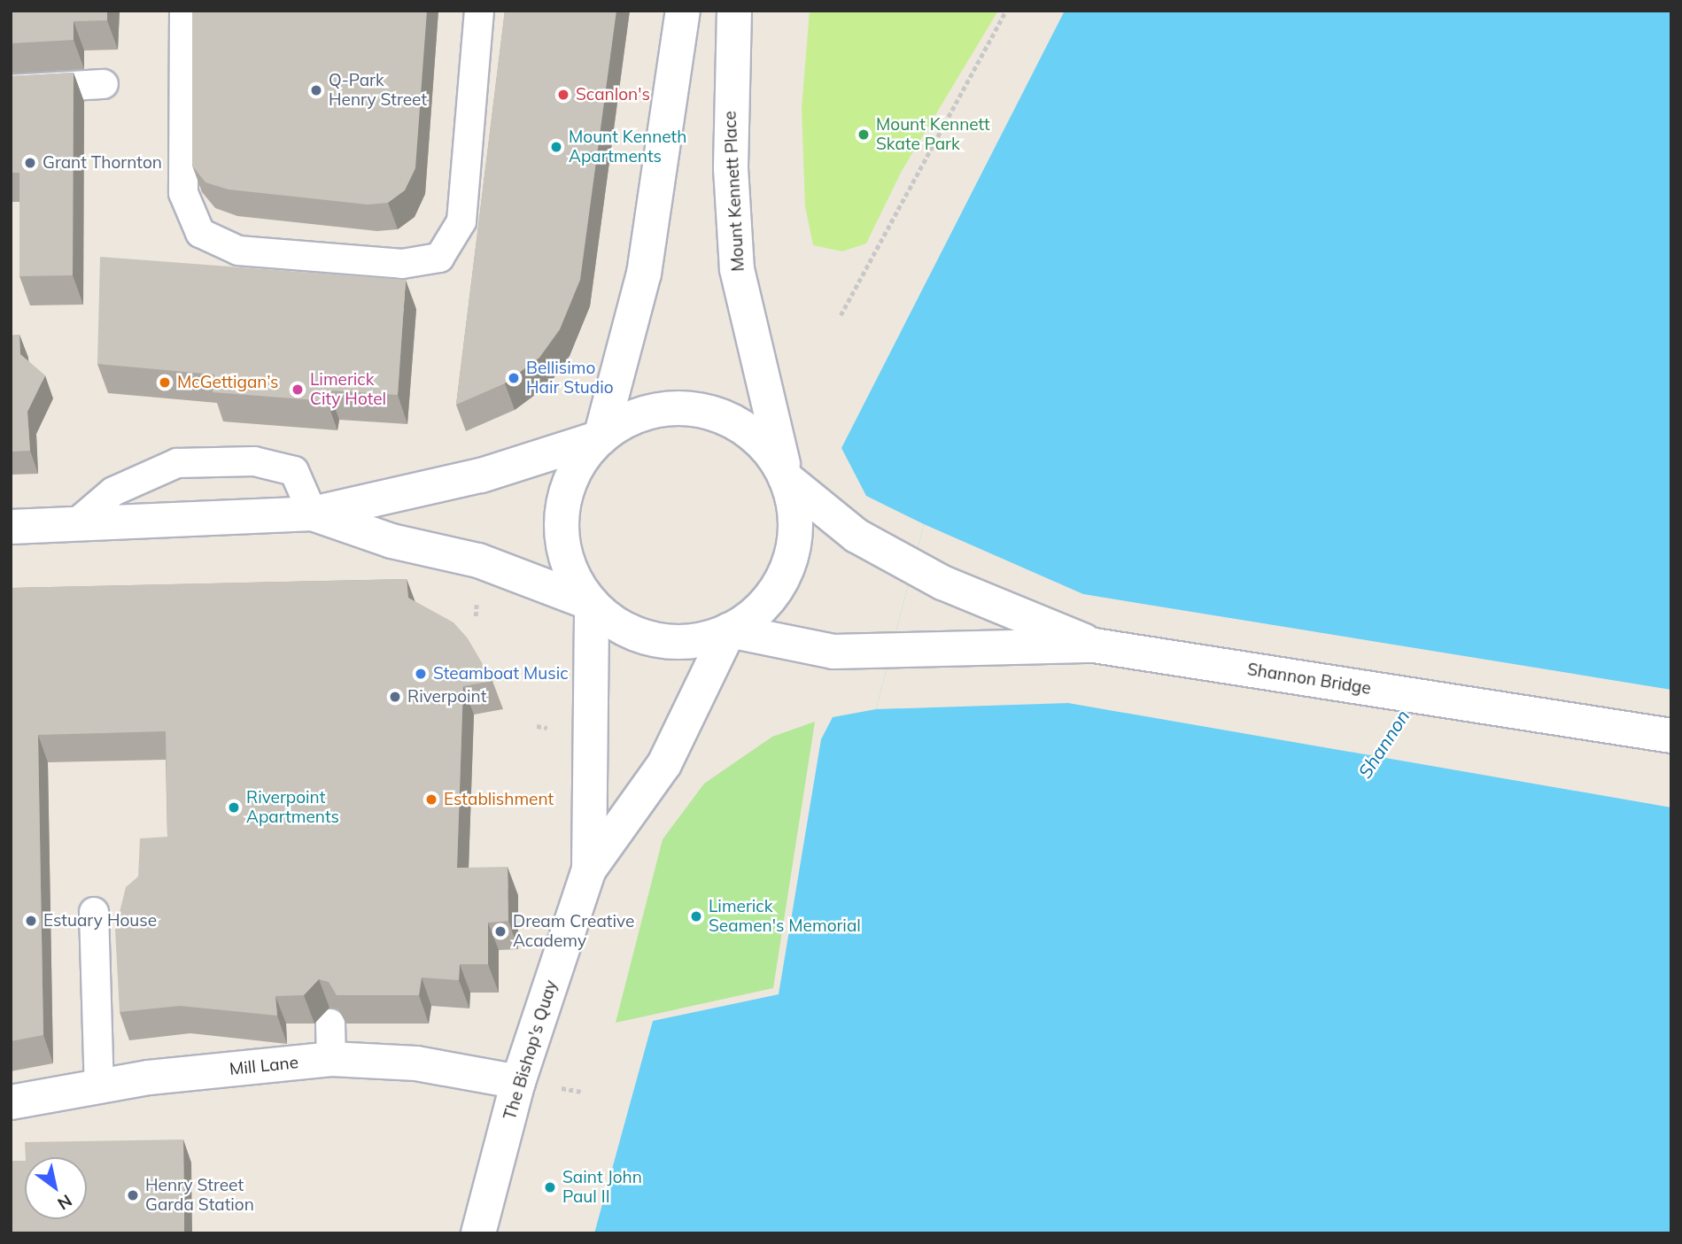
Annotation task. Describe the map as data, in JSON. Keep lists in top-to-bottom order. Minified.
{"streets":{"main road":["Mount Kennett Place","Shannon Bridge","The Bishop's Quay","Mill Lane"]},"crossings":[["Mount Kennett Place","The Bishop's Quay"],["The Bishop's Quay","Mill Lane"]],"water":["Shannon"],"places":["Q-Park Henry Street","Scanlon's","Mount Kennett Skate Park","Mount Kenneth Apartments","Grant Thornton","Bellisimo Hair Studio","McGettigan’s","Limerick City Hotel","Steamboat Music","Riverpoint","Establishment","Riverpoint Apartments","Limerick Seamen's Memorial","Estuary House","Dream Creative Academy","Saint John Paul II","Henry Street Garda Station"],"north":"bottom right"}
